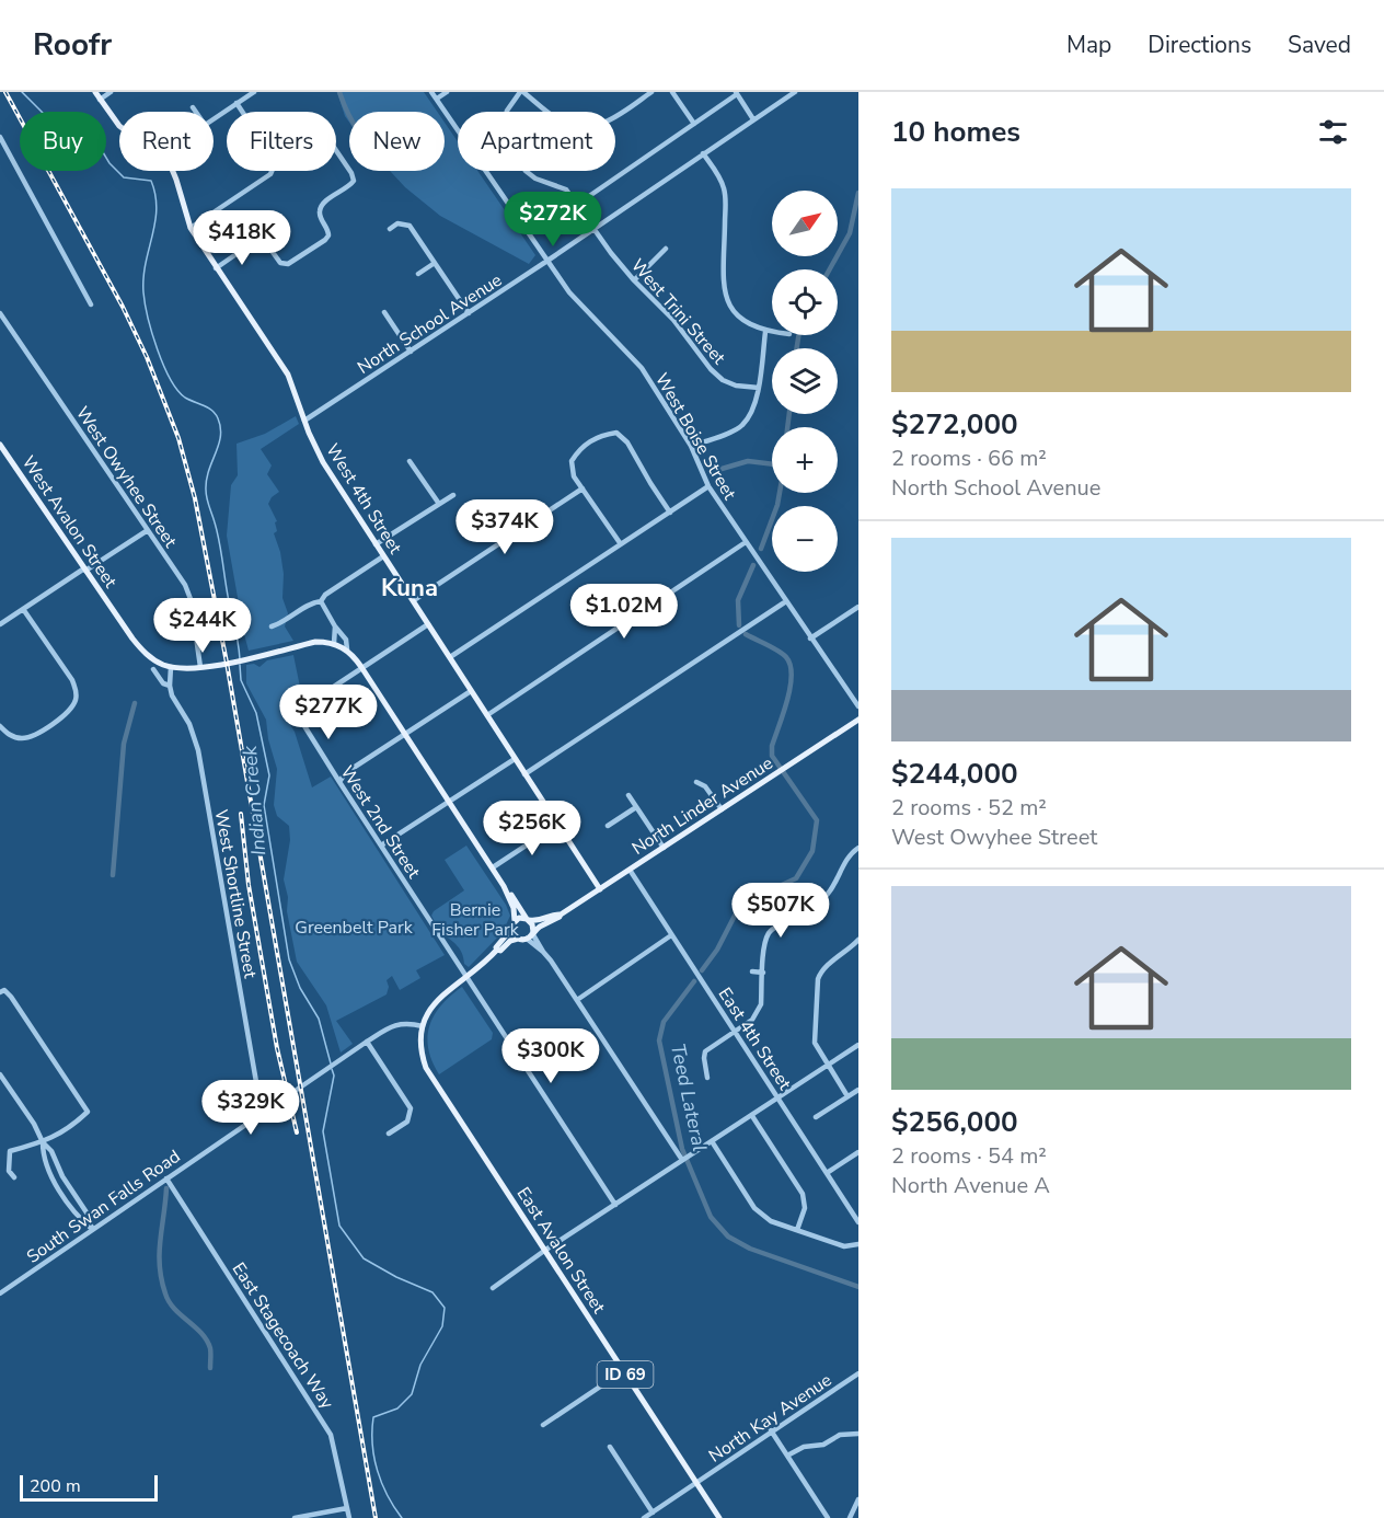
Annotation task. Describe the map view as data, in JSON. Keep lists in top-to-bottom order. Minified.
{"streets":{"main road":["West 4th Street","West Avalon Street","North Linder Avenue","East Avalon Street","ID 69"],"street":["West Trini Street","North School Avenue","West Boise Street","West Owyhee Street","West 2nd Street","West Shortline Street","East 4th Street","South Swan Falls Road","East Stagecoach Way","North Kay Avenue"]},"crossings":[["West Trini Street","North School Avenue"],["North School Avenue","West Boise Street"],["North School Avenue","West 4th Street"],["West 4th Street","North Linder Avenue"],["North Linder Avenue","East 4th Street"],["West Shortline Street","South Swan Falls Road"],["South Swan Falls Road","East Avalon Street"],["South Swan Falls Road","East Stagecoach Way"],["East Avalon Street","ID 69"],["East Avalon Street","North Kay Avenue"],["ID 69","North Kay Avenue"]],"districts":["Kuna"],"water":["Indian Creek","Teed Lateral"],"parks":["Bernie Fisher Park","Greenbelt Park"],"scale_bar":"200 m","north":"top right","page":{"header":"Roofr","nav":["Map","Directions","Saved"],"heading":"10 homes","chip":["Buy","Rent","Filters","New","Apartment"],"list":[{"name":"$272,000","note":"2 rooms · 66 m² · North School Avenue"},{"name":"$244,000","note":"2 rooms · 52 m² · West Owyhee Street"},{"name":"$256,000","note":"2 rooms · 54 m² · North Avenue A"}],"map_buttons":["+","−"],"price":["$272K","$418K","$374K","$1.02M","$244K","$277K","$256K","$507K","$300K","$329K"],"scale":"200 m"}}
